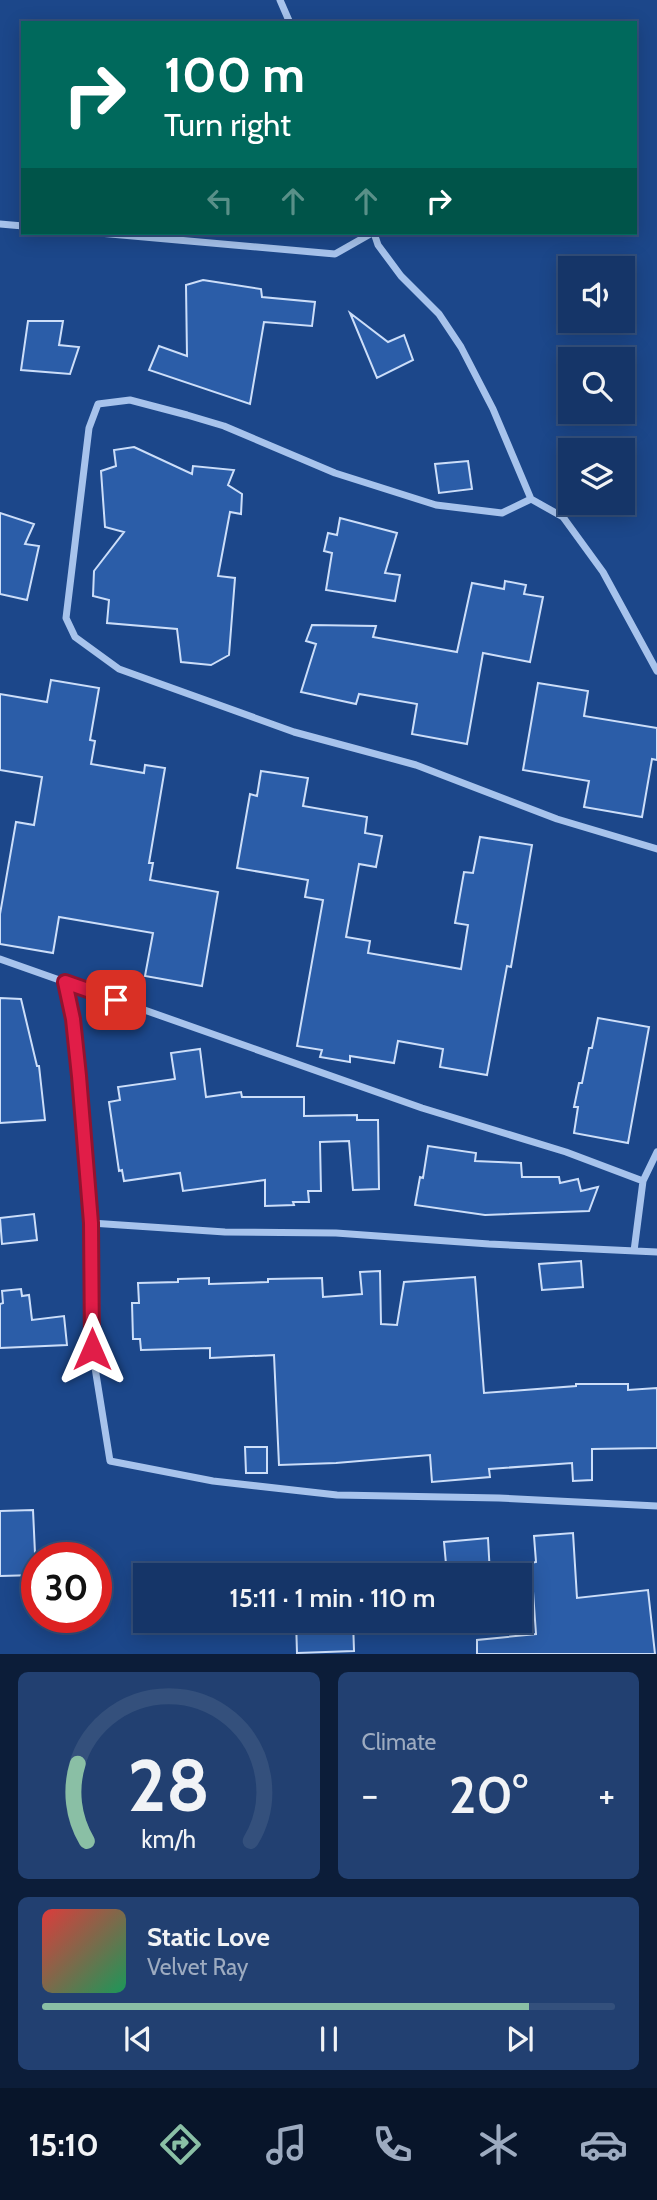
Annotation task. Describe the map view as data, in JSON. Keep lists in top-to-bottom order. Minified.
{"page":{"turn":["100 m","Turn right"],"limit":"30","trip":"15:11 · 1 min · 110 m","tile":"Climate","heat":["−","20°","+"],"song":["Static Love","Velvet Ray"],"tabs":"15:10","gauge":["28","km/h"]}}
